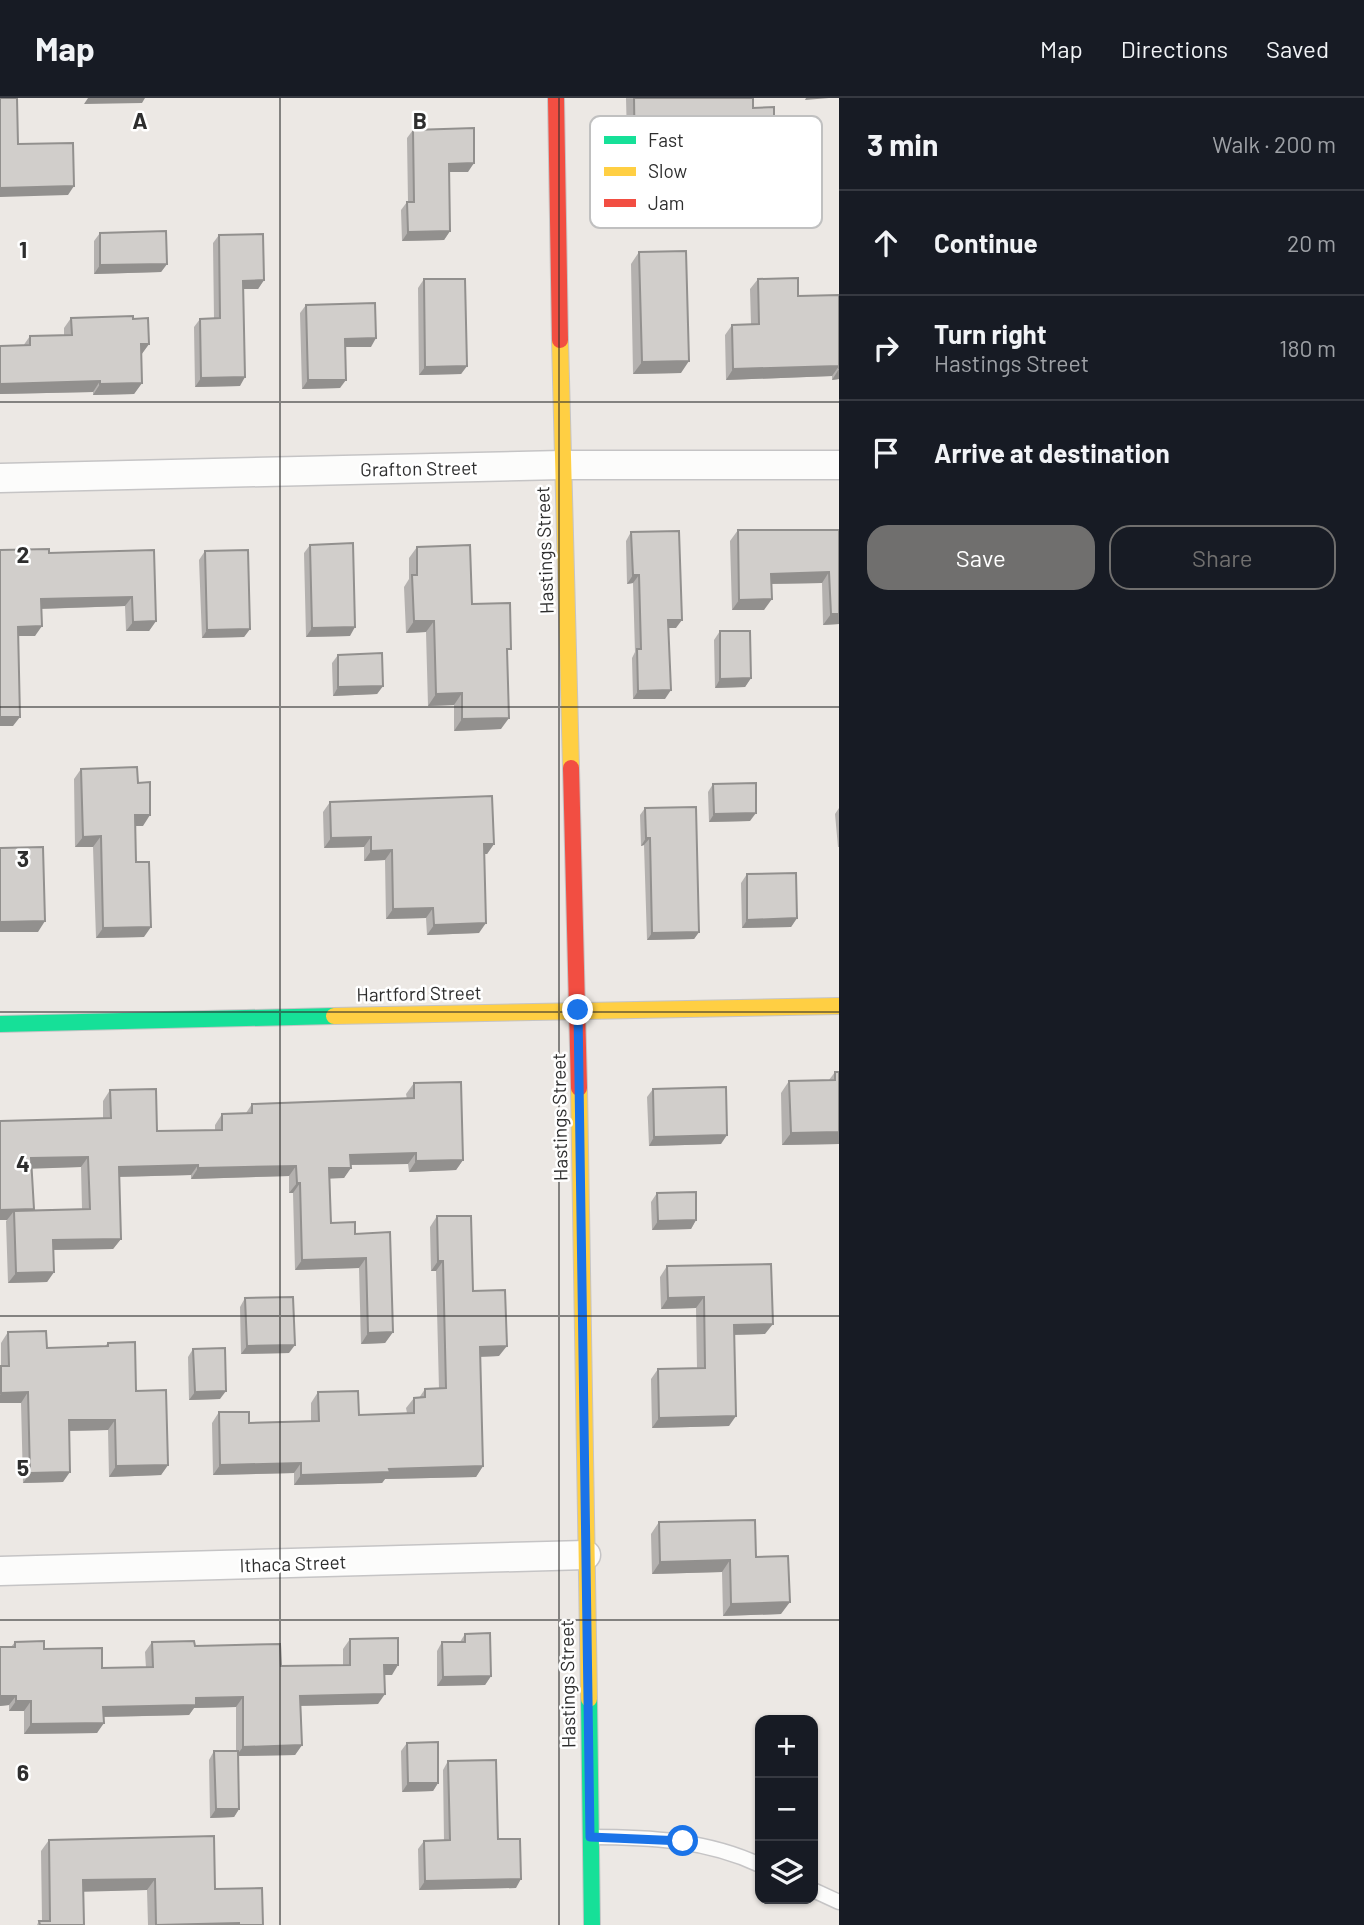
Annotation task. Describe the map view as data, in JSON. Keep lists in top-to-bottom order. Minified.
{"streets":{"street":["Grafton Street","Hastings Street","Hartford Street","Ithaca Street"]},"crossings":[["Grafton Street","Hastings Street"],["Hastings Street","Hartford Street"],["Hastings Street","Ithaca Street"]],"legend":["Fast","Slow","Jam"],"page":{"header":"Map","nav":["Map","Directions","Saved"],"heading":["3 min","Walk · 200 m"],"list":[["Continue","20 m"],["Turn right","Hastings Street","180 m"],"Arrive at destination"],"buttons":["Save","Share"],"map_buttons":["+","−"]},"grid":{"columns":["A","B"],"rows":["1","2","3","4","5","6"]}}
